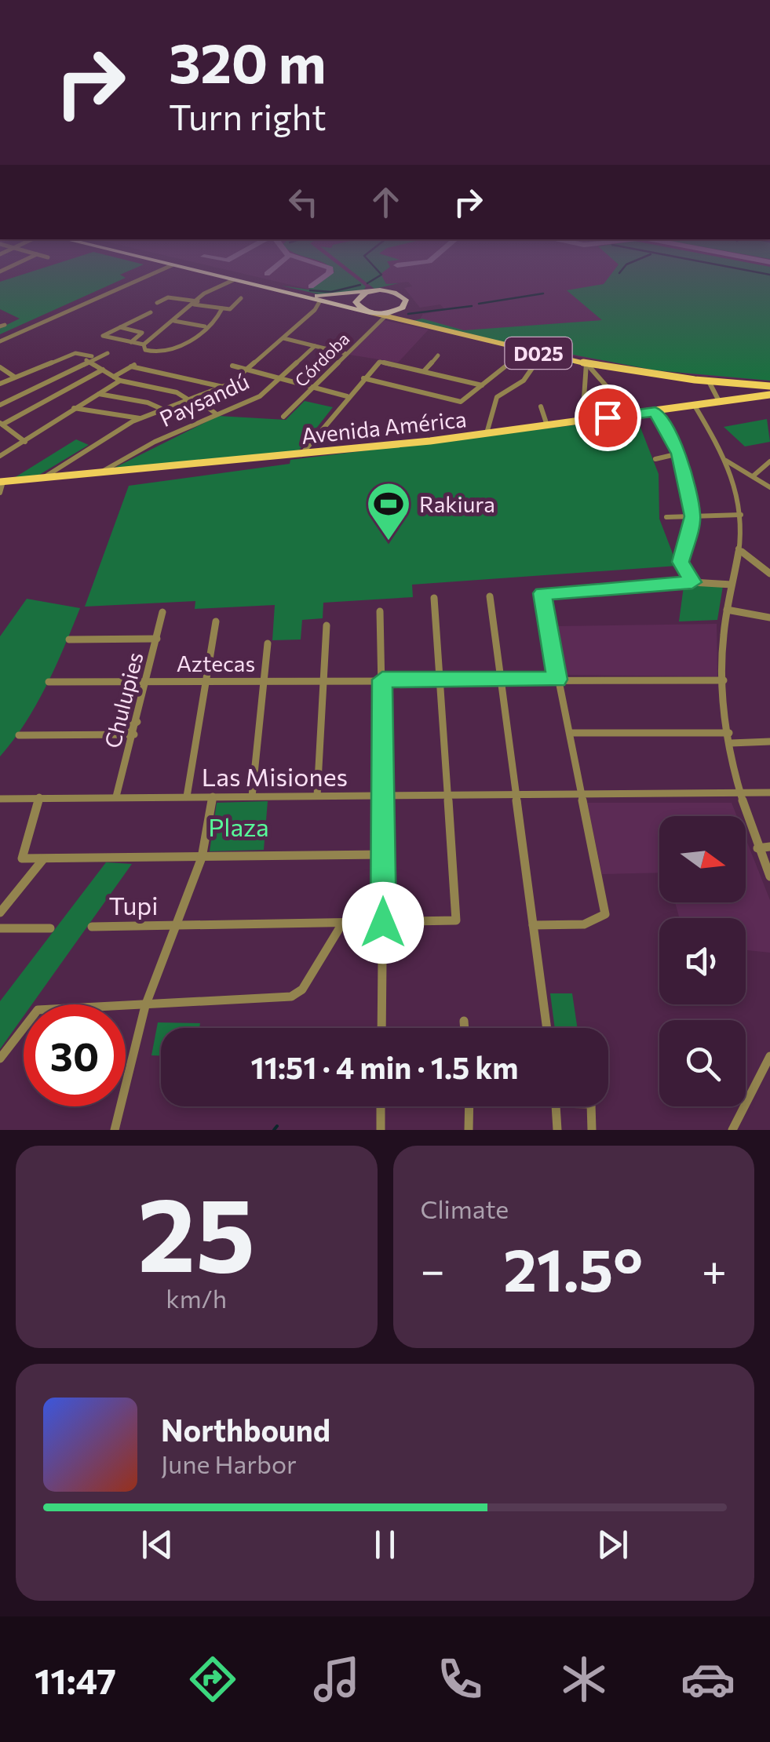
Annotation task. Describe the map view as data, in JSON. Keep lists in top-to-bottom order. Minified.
{"streets":{"highway":["D025"],"main road":["Avenida América"],"street":["Córdoba","Paysandú","Aztecas","Chulupies","Las Misiones","Tupi"]},"crossings":[["D025","Córdoba"],["Paysandú","Avenida América"],["Aztecas","Chulupies"],["Chulupies","Las Misiones"],["Las Misiones","Tupi"]],"parks":["Plaza"],"places":{"sports":["Rakiura"]},"north":"right","page":{"turn":["320 m","Turn right"],"limit":"30","trip":"11:51 · 4 min · 1.5 km","tile":[["25","km/h"],"Climate"],"heat":["−","21.5°","+"],"song":["Northbound","June Harbor"],"tabs":"11:47"}}
